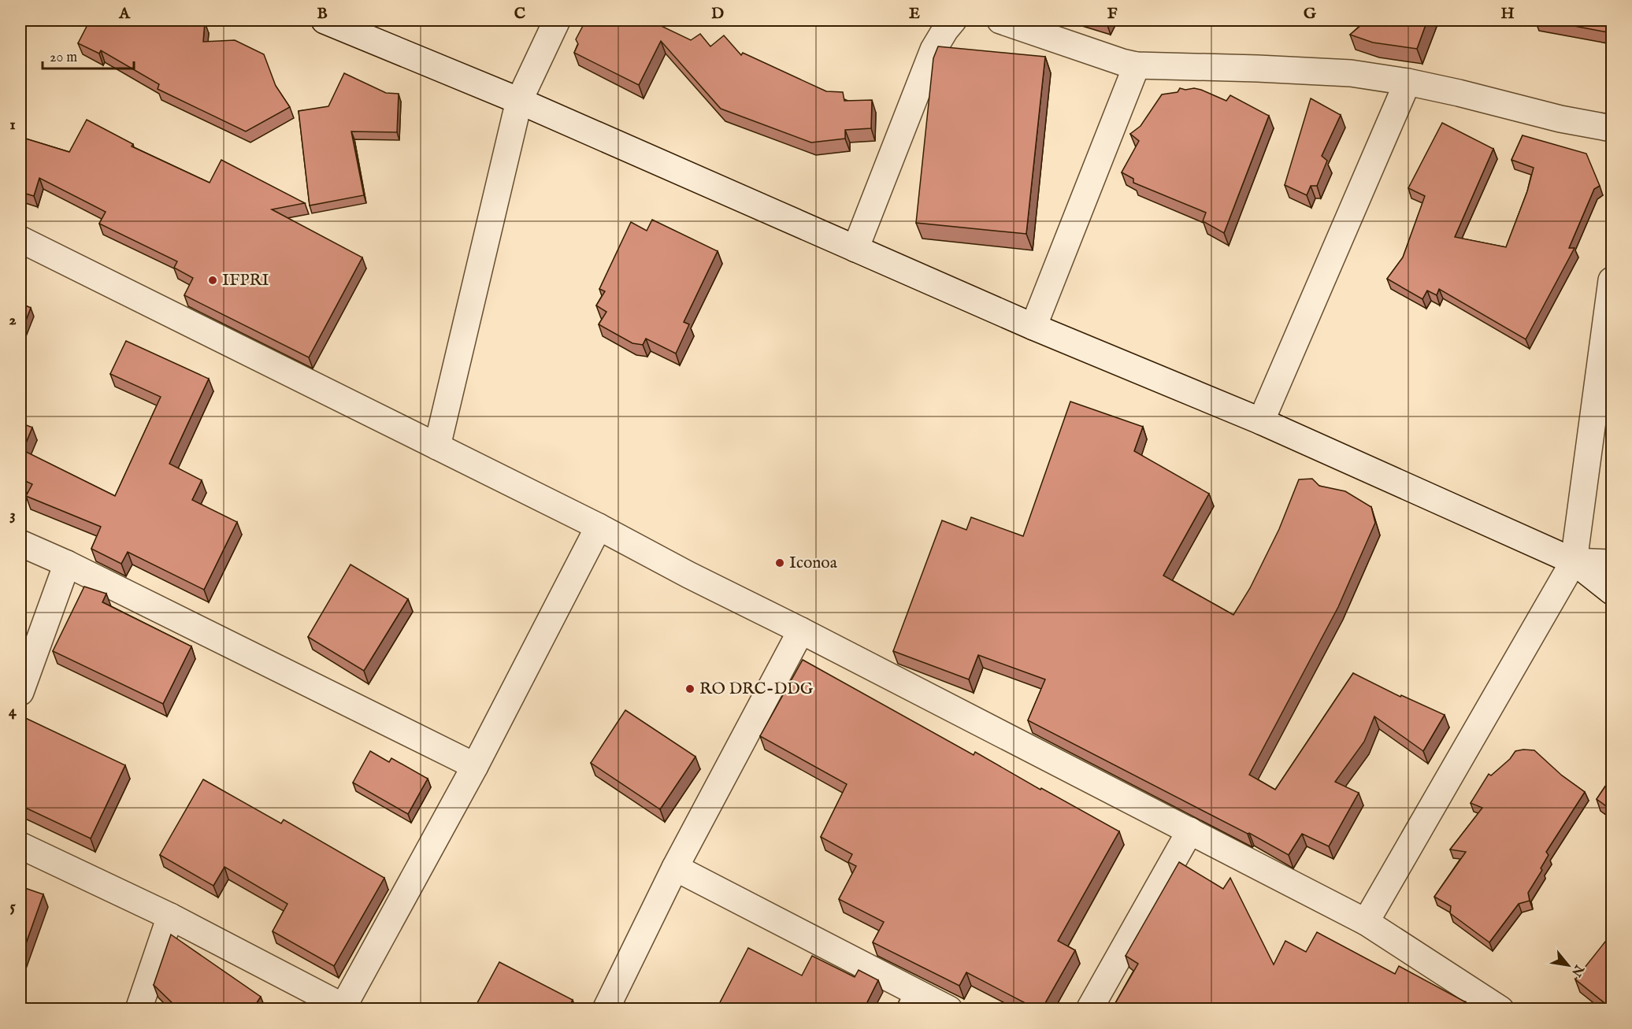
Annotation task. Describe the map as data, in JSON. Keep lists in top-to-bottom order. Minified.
{"places":["IFPRI","Iconoa","RO DRC-DDG"],"scale_bar":"20 m","north":"bottom right","grid":{"columns":["A","B","C","D","E","F","G","H"],"rows":["1","2","3","4","5"]}}
